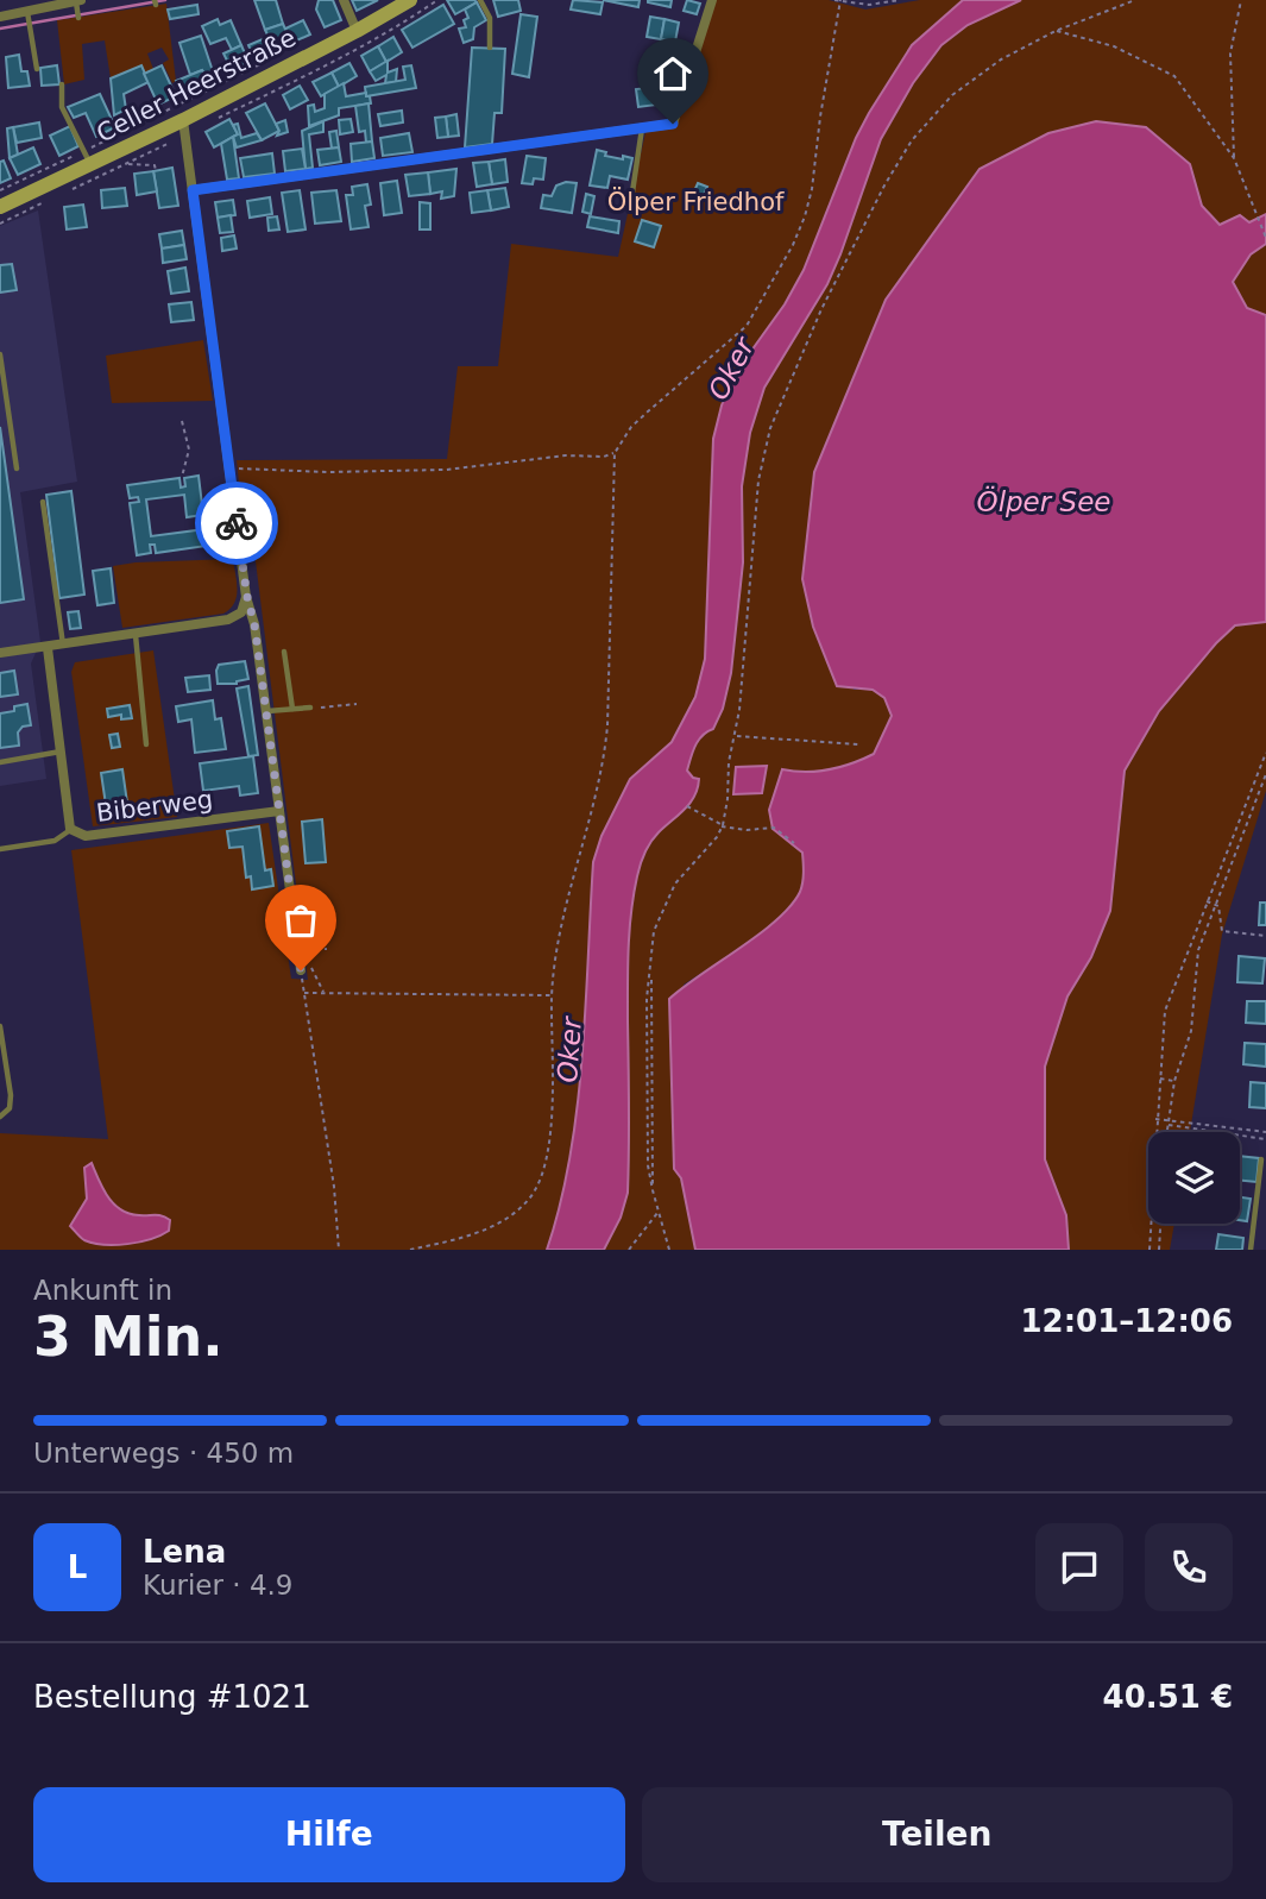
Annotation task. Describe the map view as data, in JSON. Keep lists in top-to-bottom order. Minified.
{"streets":{"main road":["Celler Heerstraße"],"street":["Biberweg"]},"water":["Oker","Ölper See"],"parks":["Ölper Friedhof"],"page":{"heading":["3 Min.","Ankunft in","12:01–12:06"],"panel":["Lena","Kurier · 4.9","Bestellung #1021","40.51 €"],"bar":"Unterwegs · 450 m","round":"L","buttons":["Hilfe","Teilen"]}}
